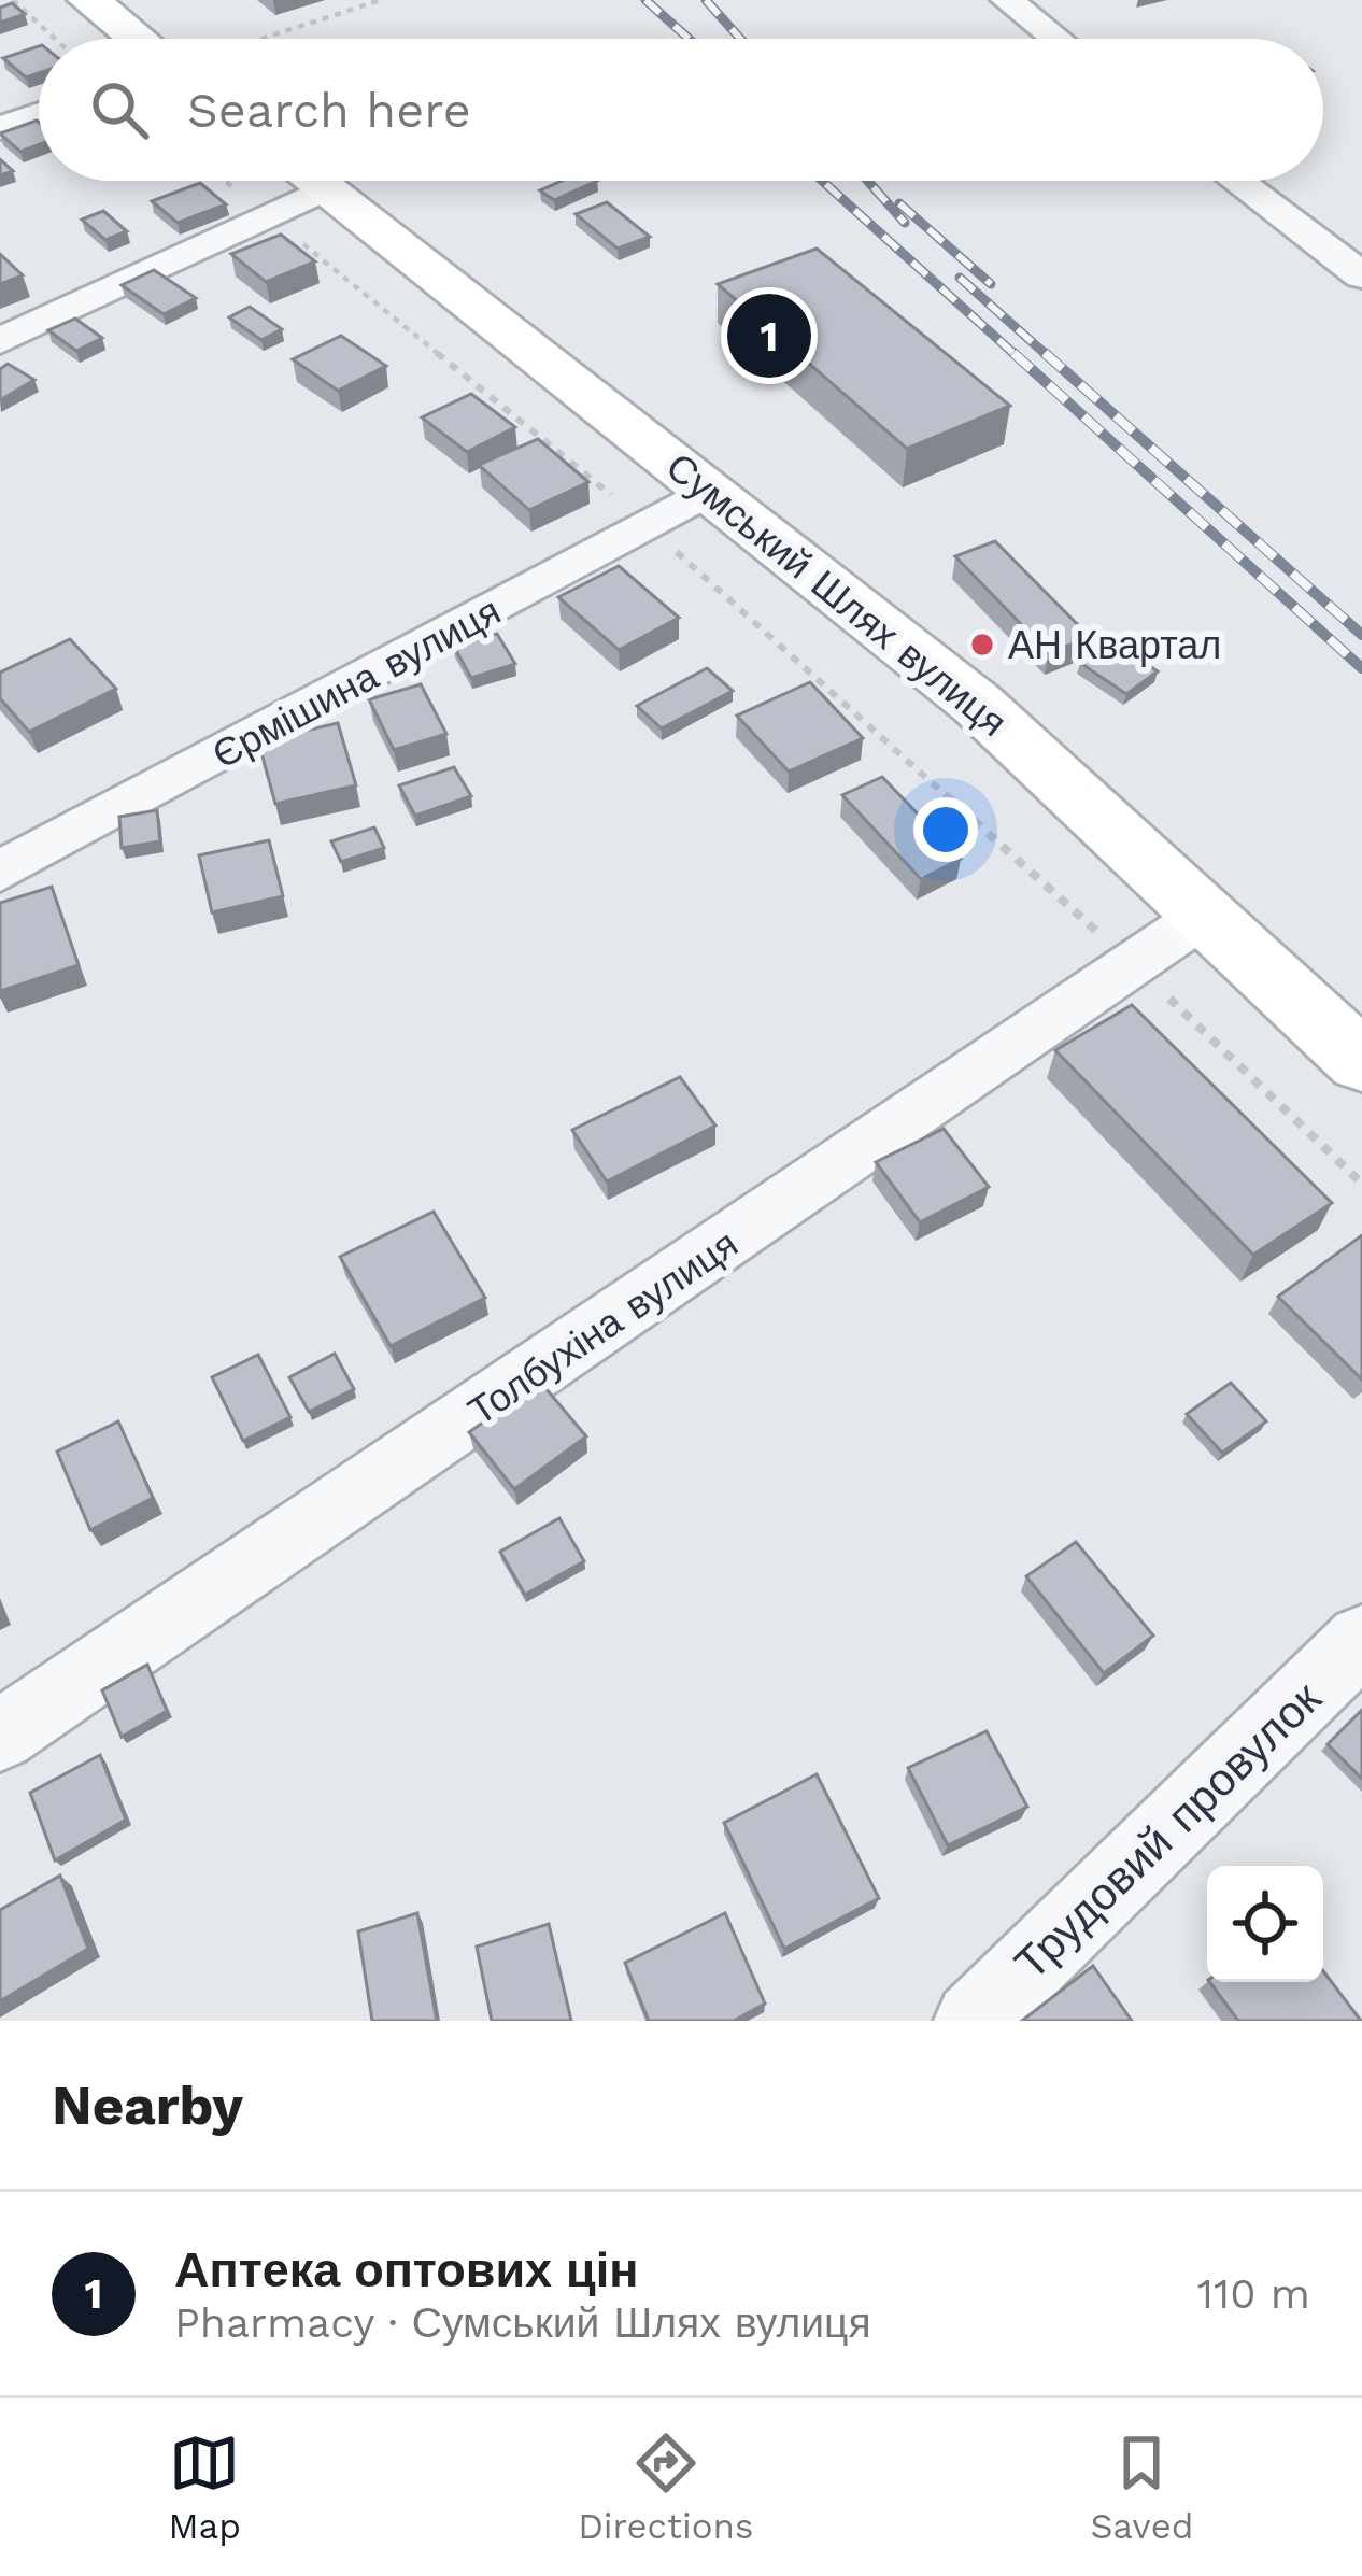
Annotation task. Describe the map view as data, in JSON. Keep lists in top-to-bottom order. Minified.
{"streets":{"main road":["Сумський Шлях вулиця"],"street":["Єрмішина вулиця","Толбухіна вулиця","Трудовий провулок"]},"crossings":[["Сумський Шлях вулиця","Єрмішина вулиця"],["Сумський Шлях вулиця","Толбухіна вулиця"]],"places":["АН Квартал"],"page":{"search":"Search here","pins":"1","heading":"Nearby","list":[{"mark":"1","name":"Аптека оптових цін","note":"Pharmacy · Сумський Шлях вулиця","value":"110 m"}],"nav":["Map","Directions","Saved"]}}
